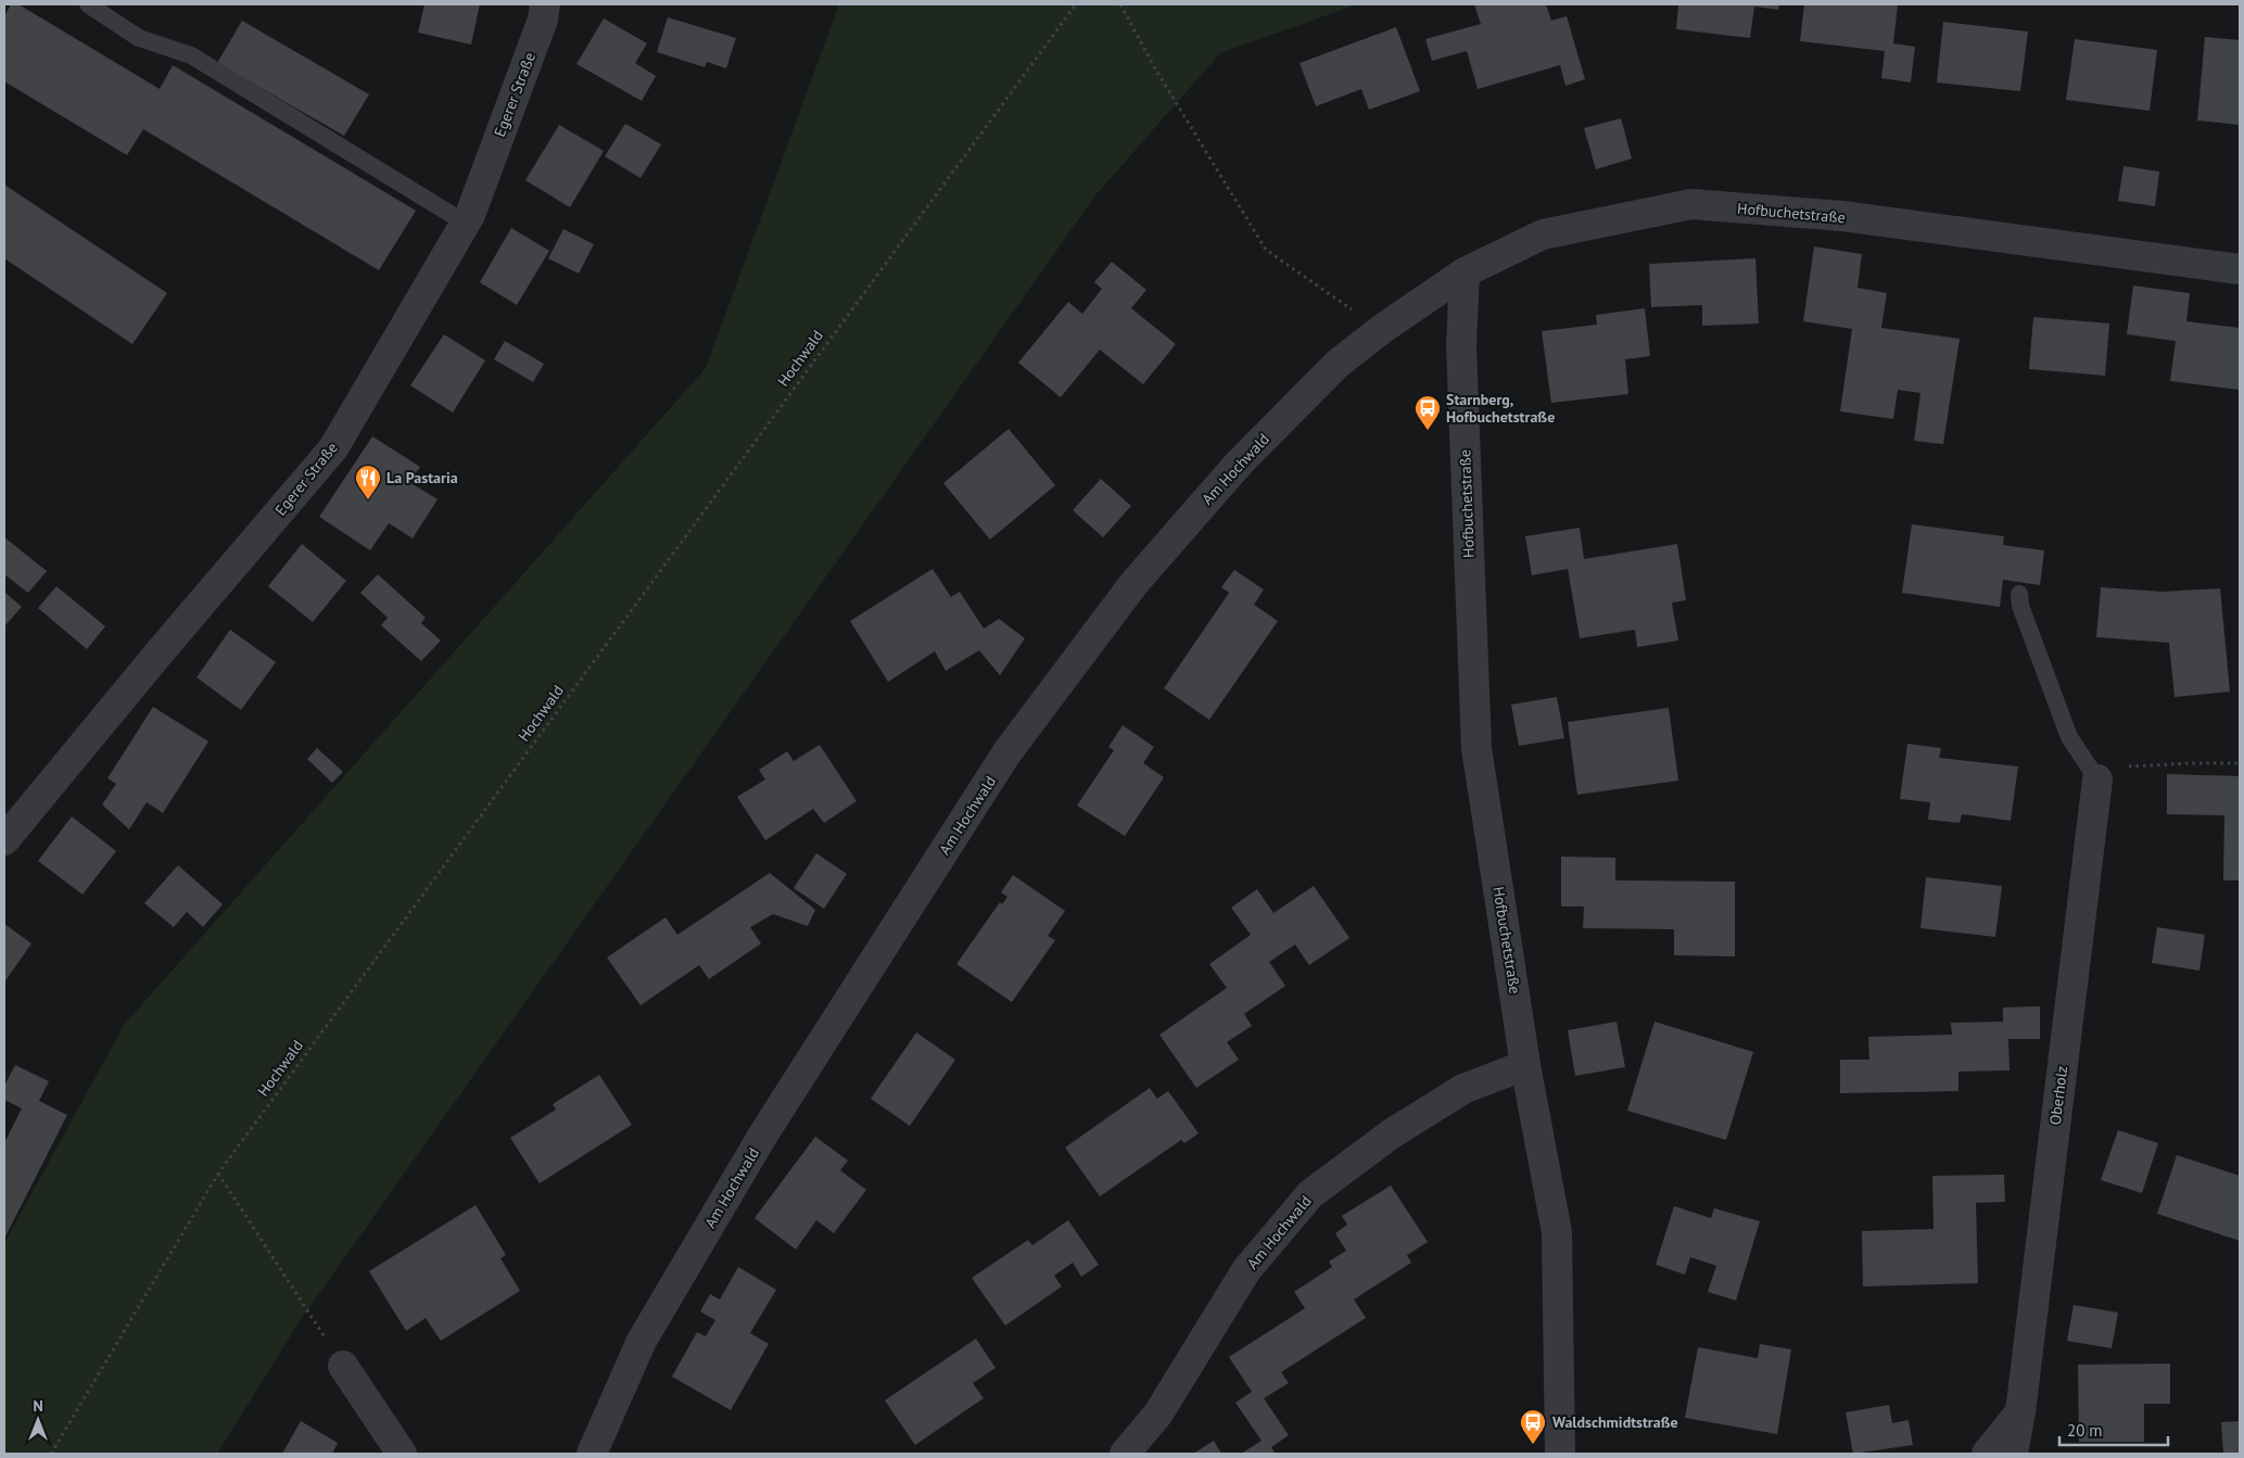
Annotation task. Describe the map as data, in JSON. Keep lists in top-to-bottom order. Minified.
{"streets":{"street":["Egerer Straße","Hofbuchetstraße","Am Hochwald","Oberholz"],"path":["Hochwald"]},"crossings":[["Hofbuchetstraße","Am Hochwald"]],"places":{"bus stop":["Starnberg, Hofbuchetstraße","Waldschmidtstraße"],"restaurant":["La Pastaria"]},"scale_bar":"20 m","north":"top"}
